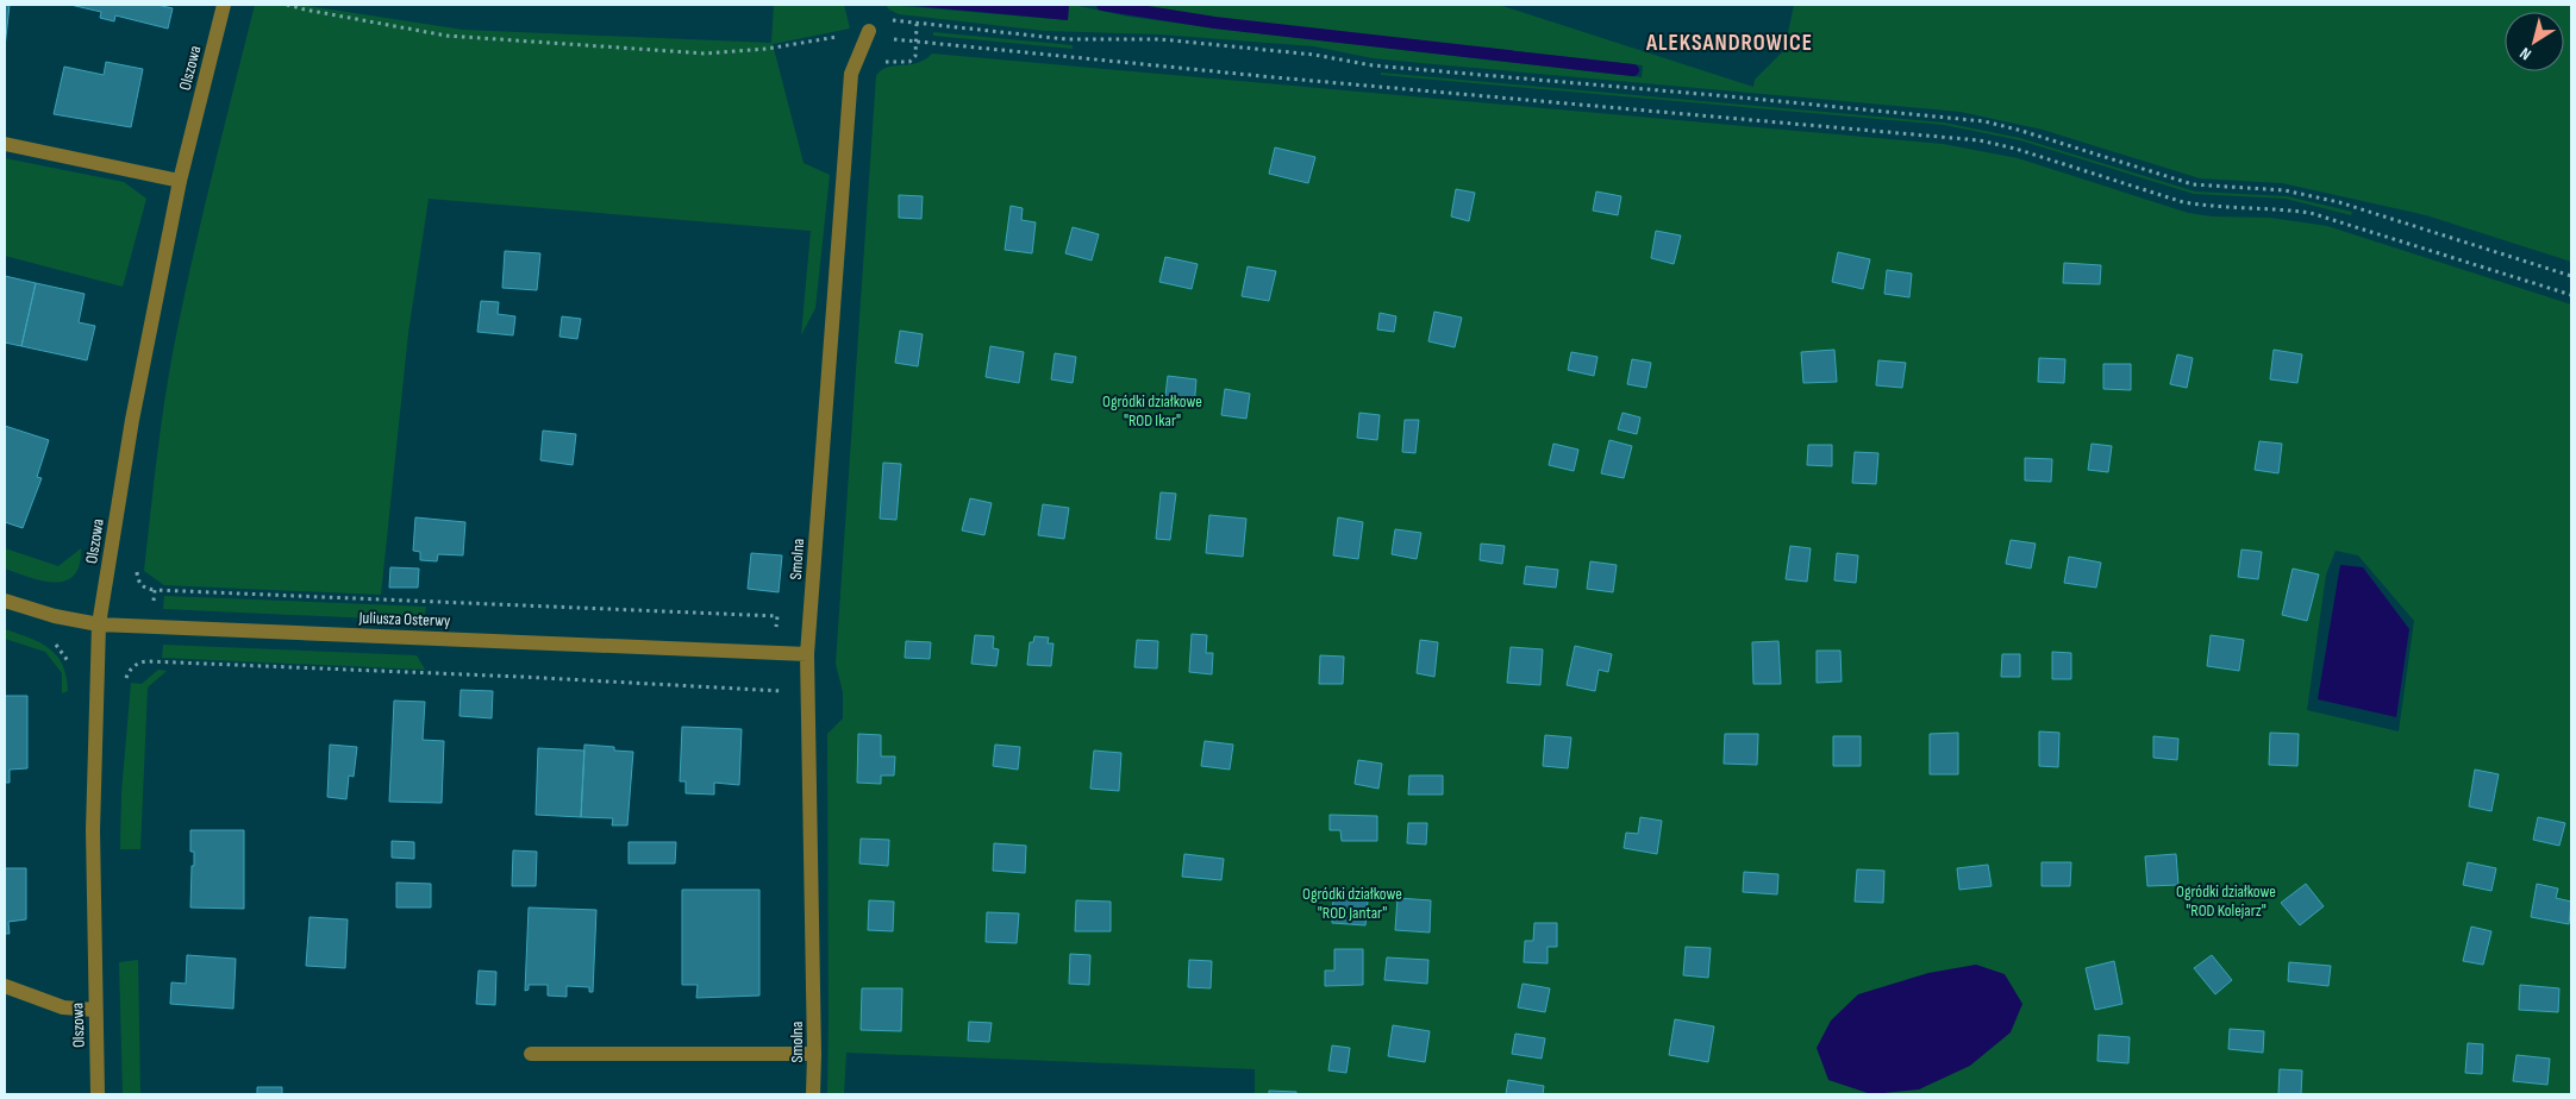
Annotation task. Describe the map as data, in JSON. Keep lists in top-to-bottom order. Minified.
{"streets":{"street":["Olszowa","Smolna","Juliusza Osterwy"]},"crossings":[["Olszowa","Juliusza Osterwy"],["Smolna","Juliusza Osterwy"]],"districts":["ALEKSANDROWICE"],"parks":["Ogródki działkowe \"ROD Ikar\"","Ogródki działkowe \"ROD Kolejarz\"","Ogródki działkowe \"ROD Jantar\""],"north":"bottom left"}
